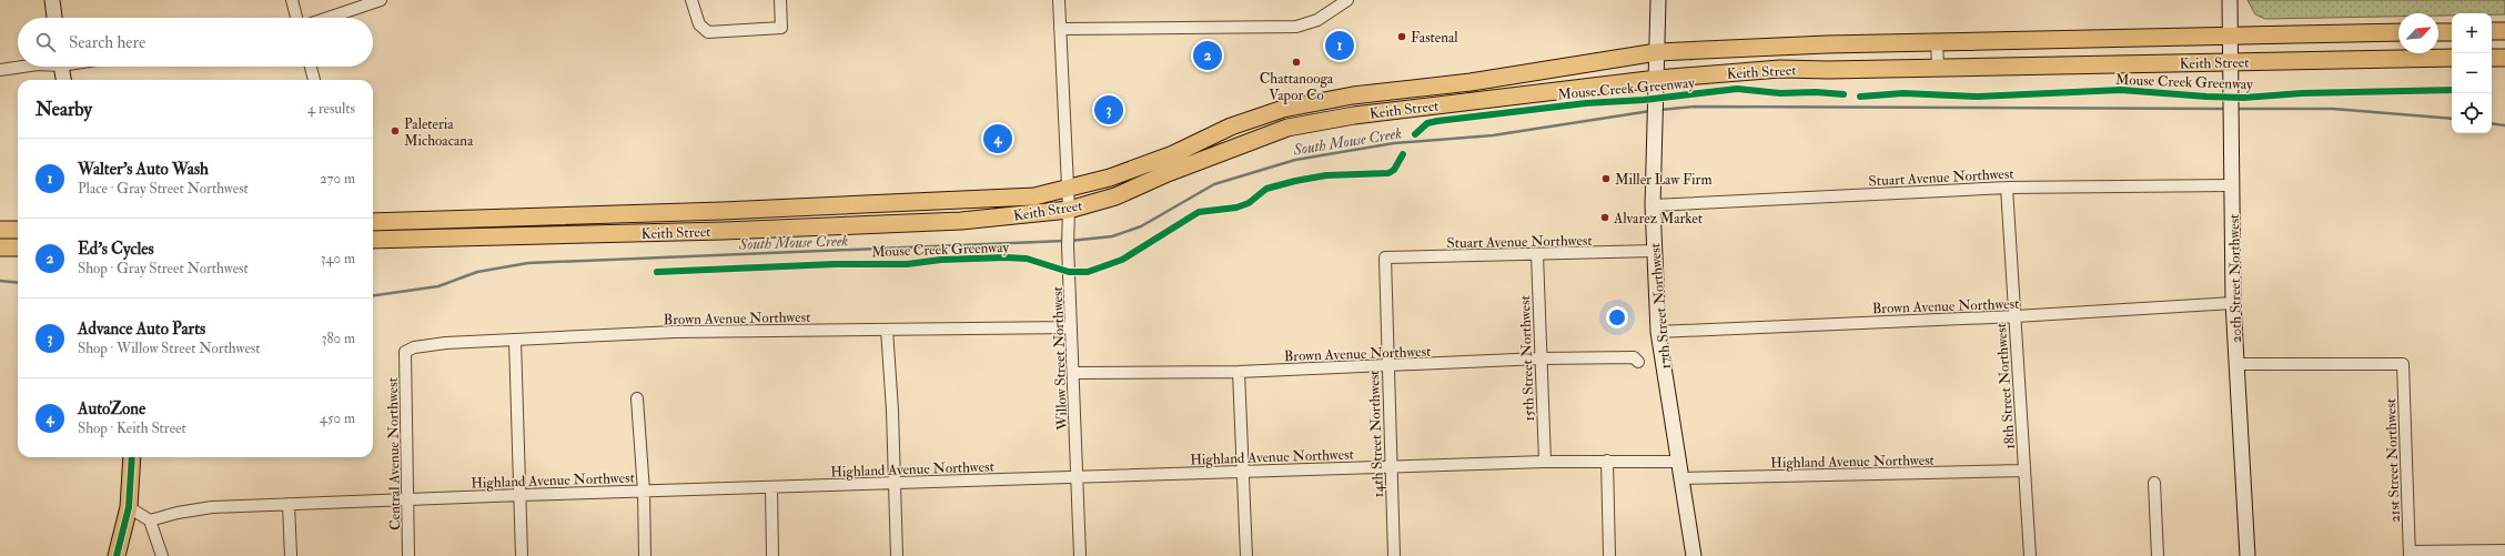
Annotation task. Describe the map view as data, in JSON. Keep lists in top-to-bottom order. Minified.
{"streets":{"main road":["Keith Street"],"street":["Stuart Avenue Northwest","20th Street Northwest","Brown Avenue Northwest","17th Street Northwest","Willow Street Northwest","15th Street Northwest","18th Street Northwest","14th Street Northwest","Central Avenue Northwest","Highland Avenue Northwest","21st Street Northwest"],"cycle path":["Mouse Creek Greenway"]},"crossings":[["Keith Street","20th Street Northwest"],["Keith Street","17th Street Northwest"],["Keith Street","Willow Street Northwest"],["Stuart Avenue Northwest","20th Street Northwest"],["Stuart Avenue Northwest","17th Street Northwest"],["Stuart Avenue Northwest","15th Street Northwest"],["Stuart Avenue Northwest","18th Street Northwest"],["Stuart Avenue Northwest","14th Street Northwest"],["20th Street Northwest","Brown Avenue Northwest"],["20th Street Northwest","21st Street Northwest"],["Brown Avenue Northwest","17th Street Northwest"],["Brown Avenue Northwest","Willow Street Northwest"],["Brown Avenue Northwest","15th Street Northwest"],["Brown Avenue Northwest","18th Street Northwest"],["Brown Avenue Northwest","14th Street Northwest"],["Brown Avenue Northwest","Central Avenue Northwest"],["17th Street Northwest","Highland Avenue Northwest"],["Willow Street Northwest","Highland Avenue Northwest"],["15th Street Northwest","Highland Avenue Northwest"],["18th Street Northwest","Highland Avenue Northwest"],["14th Street Northwest","Highland Avenue Northwest"],["Central Avenue Northwest","Highland Avenue Northwest"]],"water":["South Mouse Creek"],"places":["Fastenal","Chattanooga Vapor Co","Paleteria Michoacana","Miller Law Firm","Alvarez Market"],"north":"top right","page":{"map_buttons":["+","−"],"search":"Search here","pins":["1","2","3","4"],"heading":["Nearby","4 results"],"list":[{"mark":"1","name":"Walter's Auto Wash","note":"Place · Gray Street Northwest","value":"270 m"},{"mark":"2","name":"Ed's Cycles","note":"Shop · Gray Street Northwest","value":"340 m"},{"mark":"3","name":"Advance Auto Parts","note":"Shop · Willow Street Northwest","value":"380 m"},{"mark":"4","name":"AutoZone","note":"Shop · Keith Street","value":"450 m"}]}}
